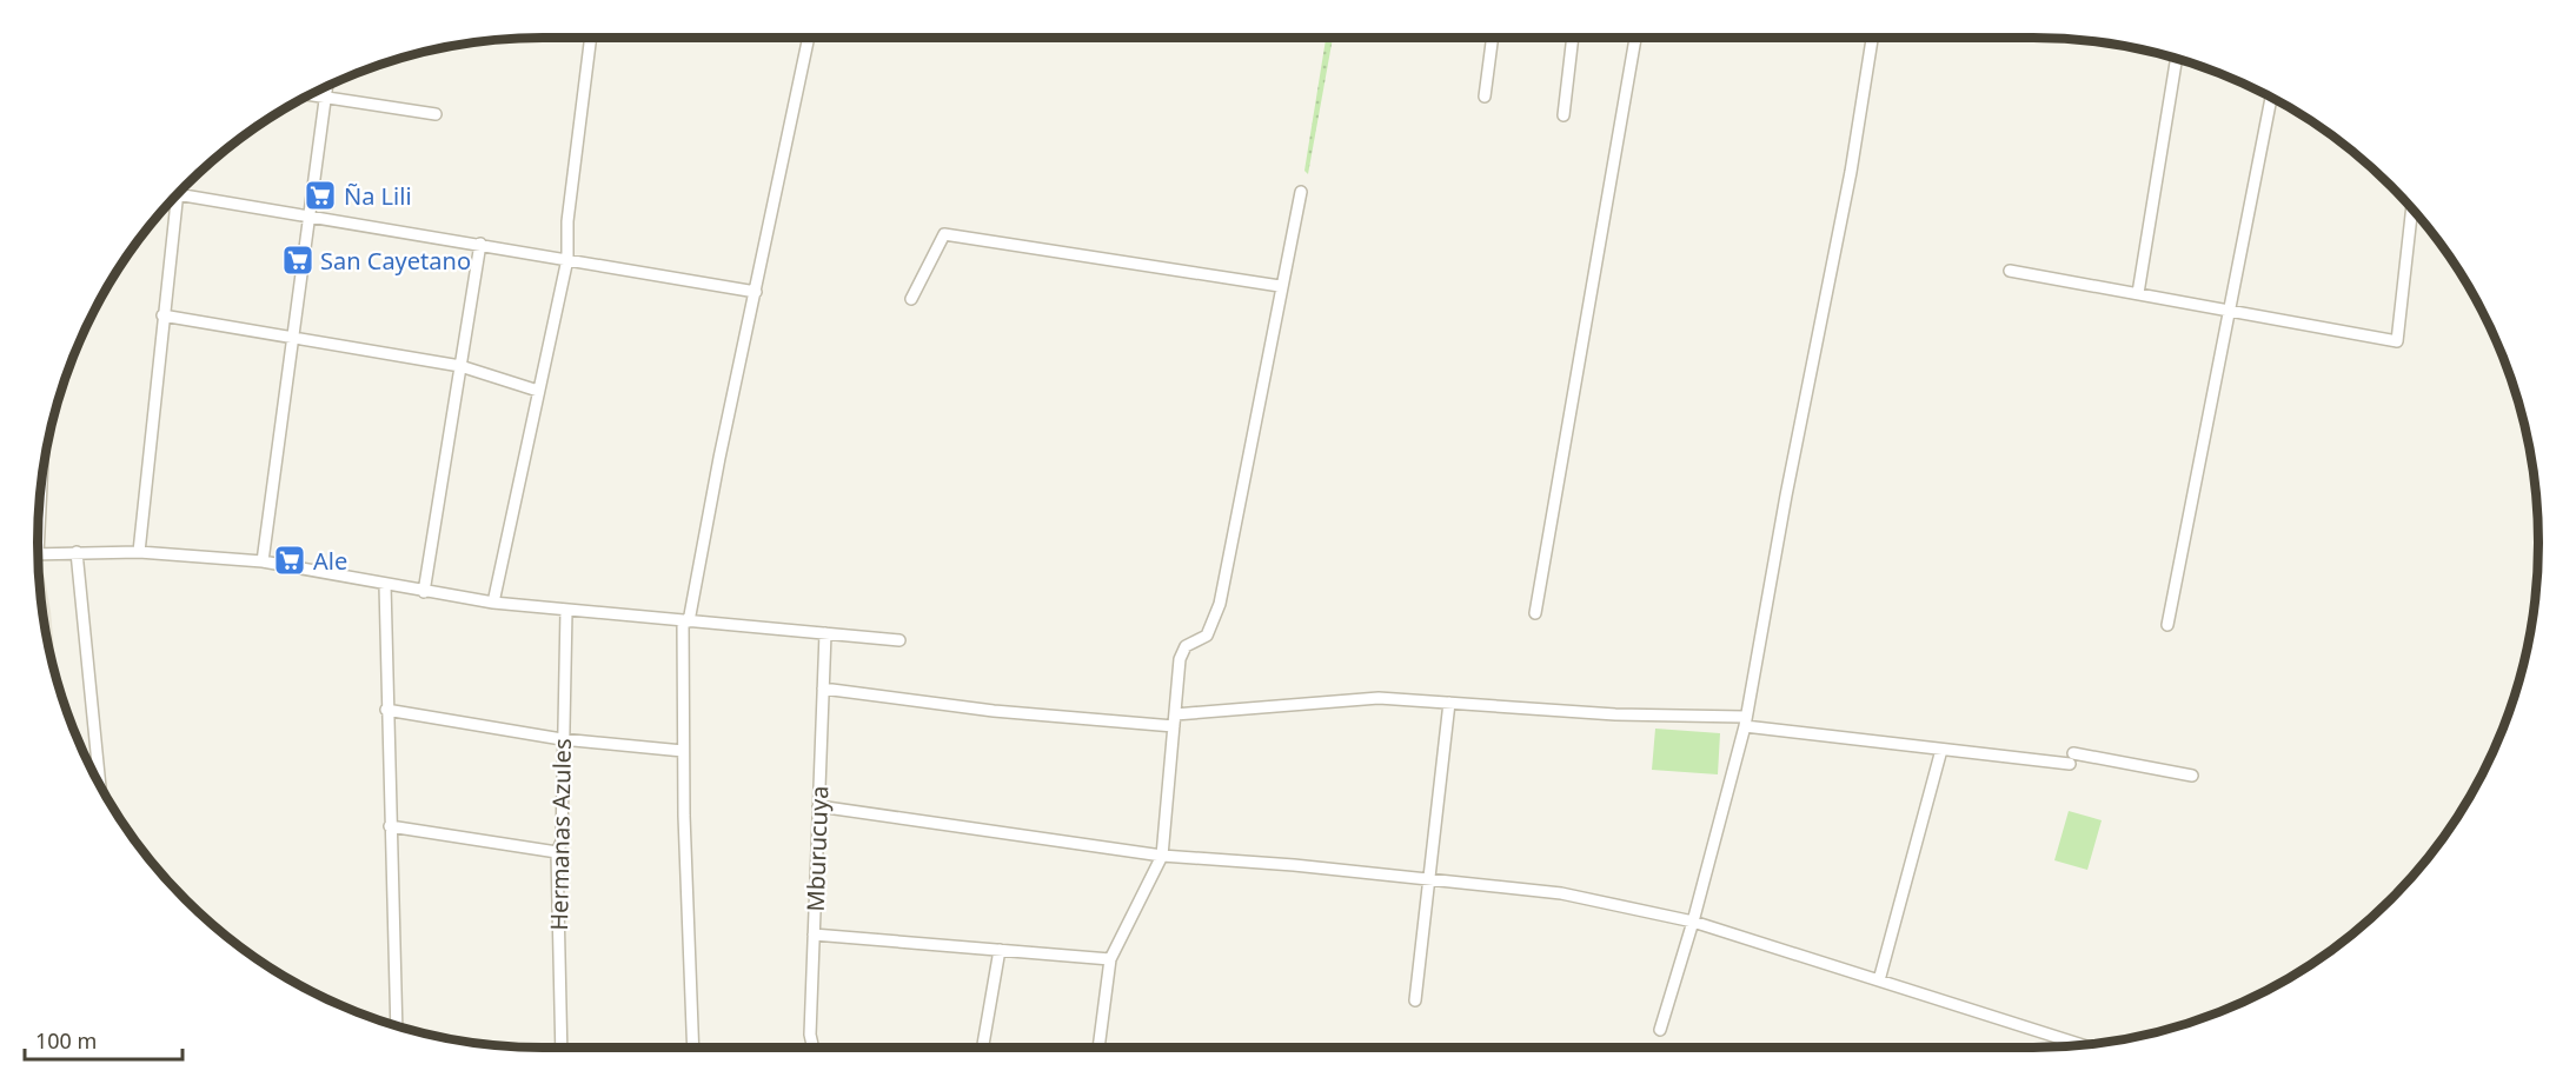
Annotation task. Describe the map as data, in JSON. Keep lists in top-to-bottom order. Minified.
{"streets":{"street":["Hermanas Azules","Mburucuya"]},"places":{"supermarket":["Ña Lili","San Cayetano","Ale"]},"scale_bar":"100 m"}
